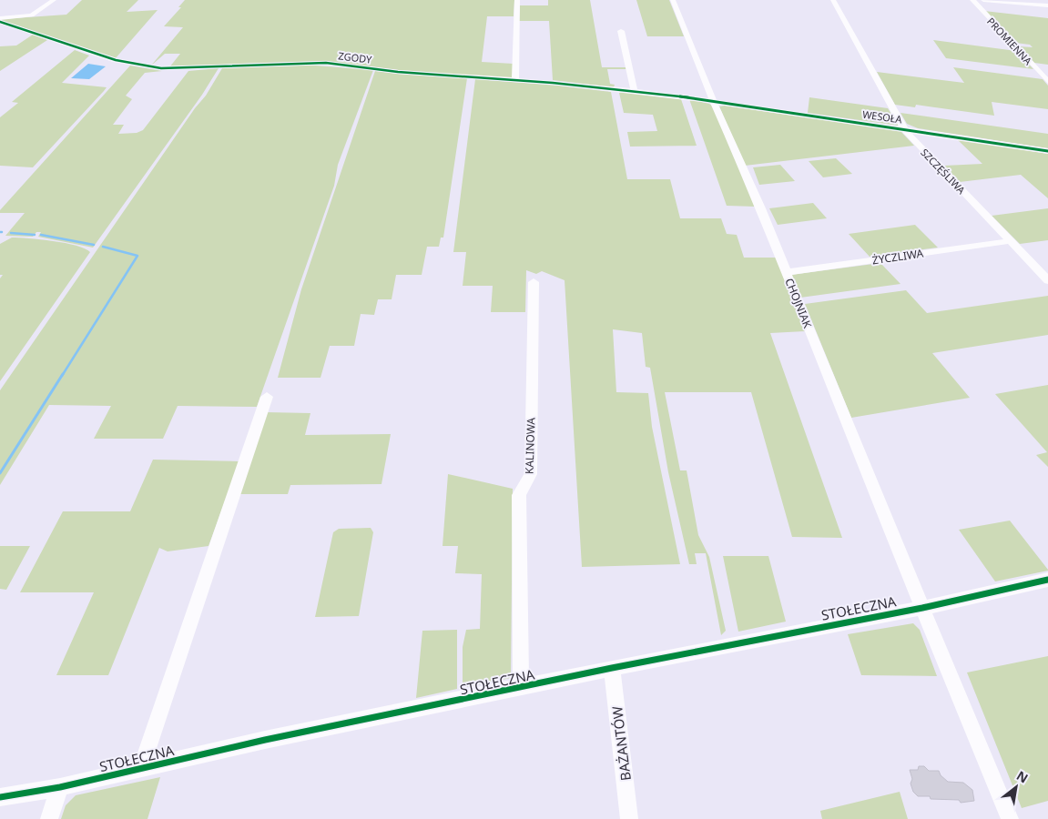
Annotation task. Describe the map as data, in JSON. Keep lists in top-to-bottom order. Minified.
{"streets":{"street":["PROMIENNA","ZGODY","WESOŁA","SZCZĘŚLIWA","ŻYCZLIWA","CHOJNIAK","KALINOWA","STOŁECZNA","BAŻANTÓW"]},"crossings":[["ZGODY","WESOŁA"],["ZGODY","CHOJNIAK"],["WESOŁA","SZCZĘŚLIWA"],["WESOŁA","CHOJNIAK"],["SZCZĘŚLIWA","ŻYCZLIWA"],["ŻYCZLIWA","CHOJNIAK"],["CHOJNIAK","STOŁECZNA"],["KALINOWA","STOŁECZNA"],["STOŁECZNA","BAŻANTÓW"]],"north":"top right"}
